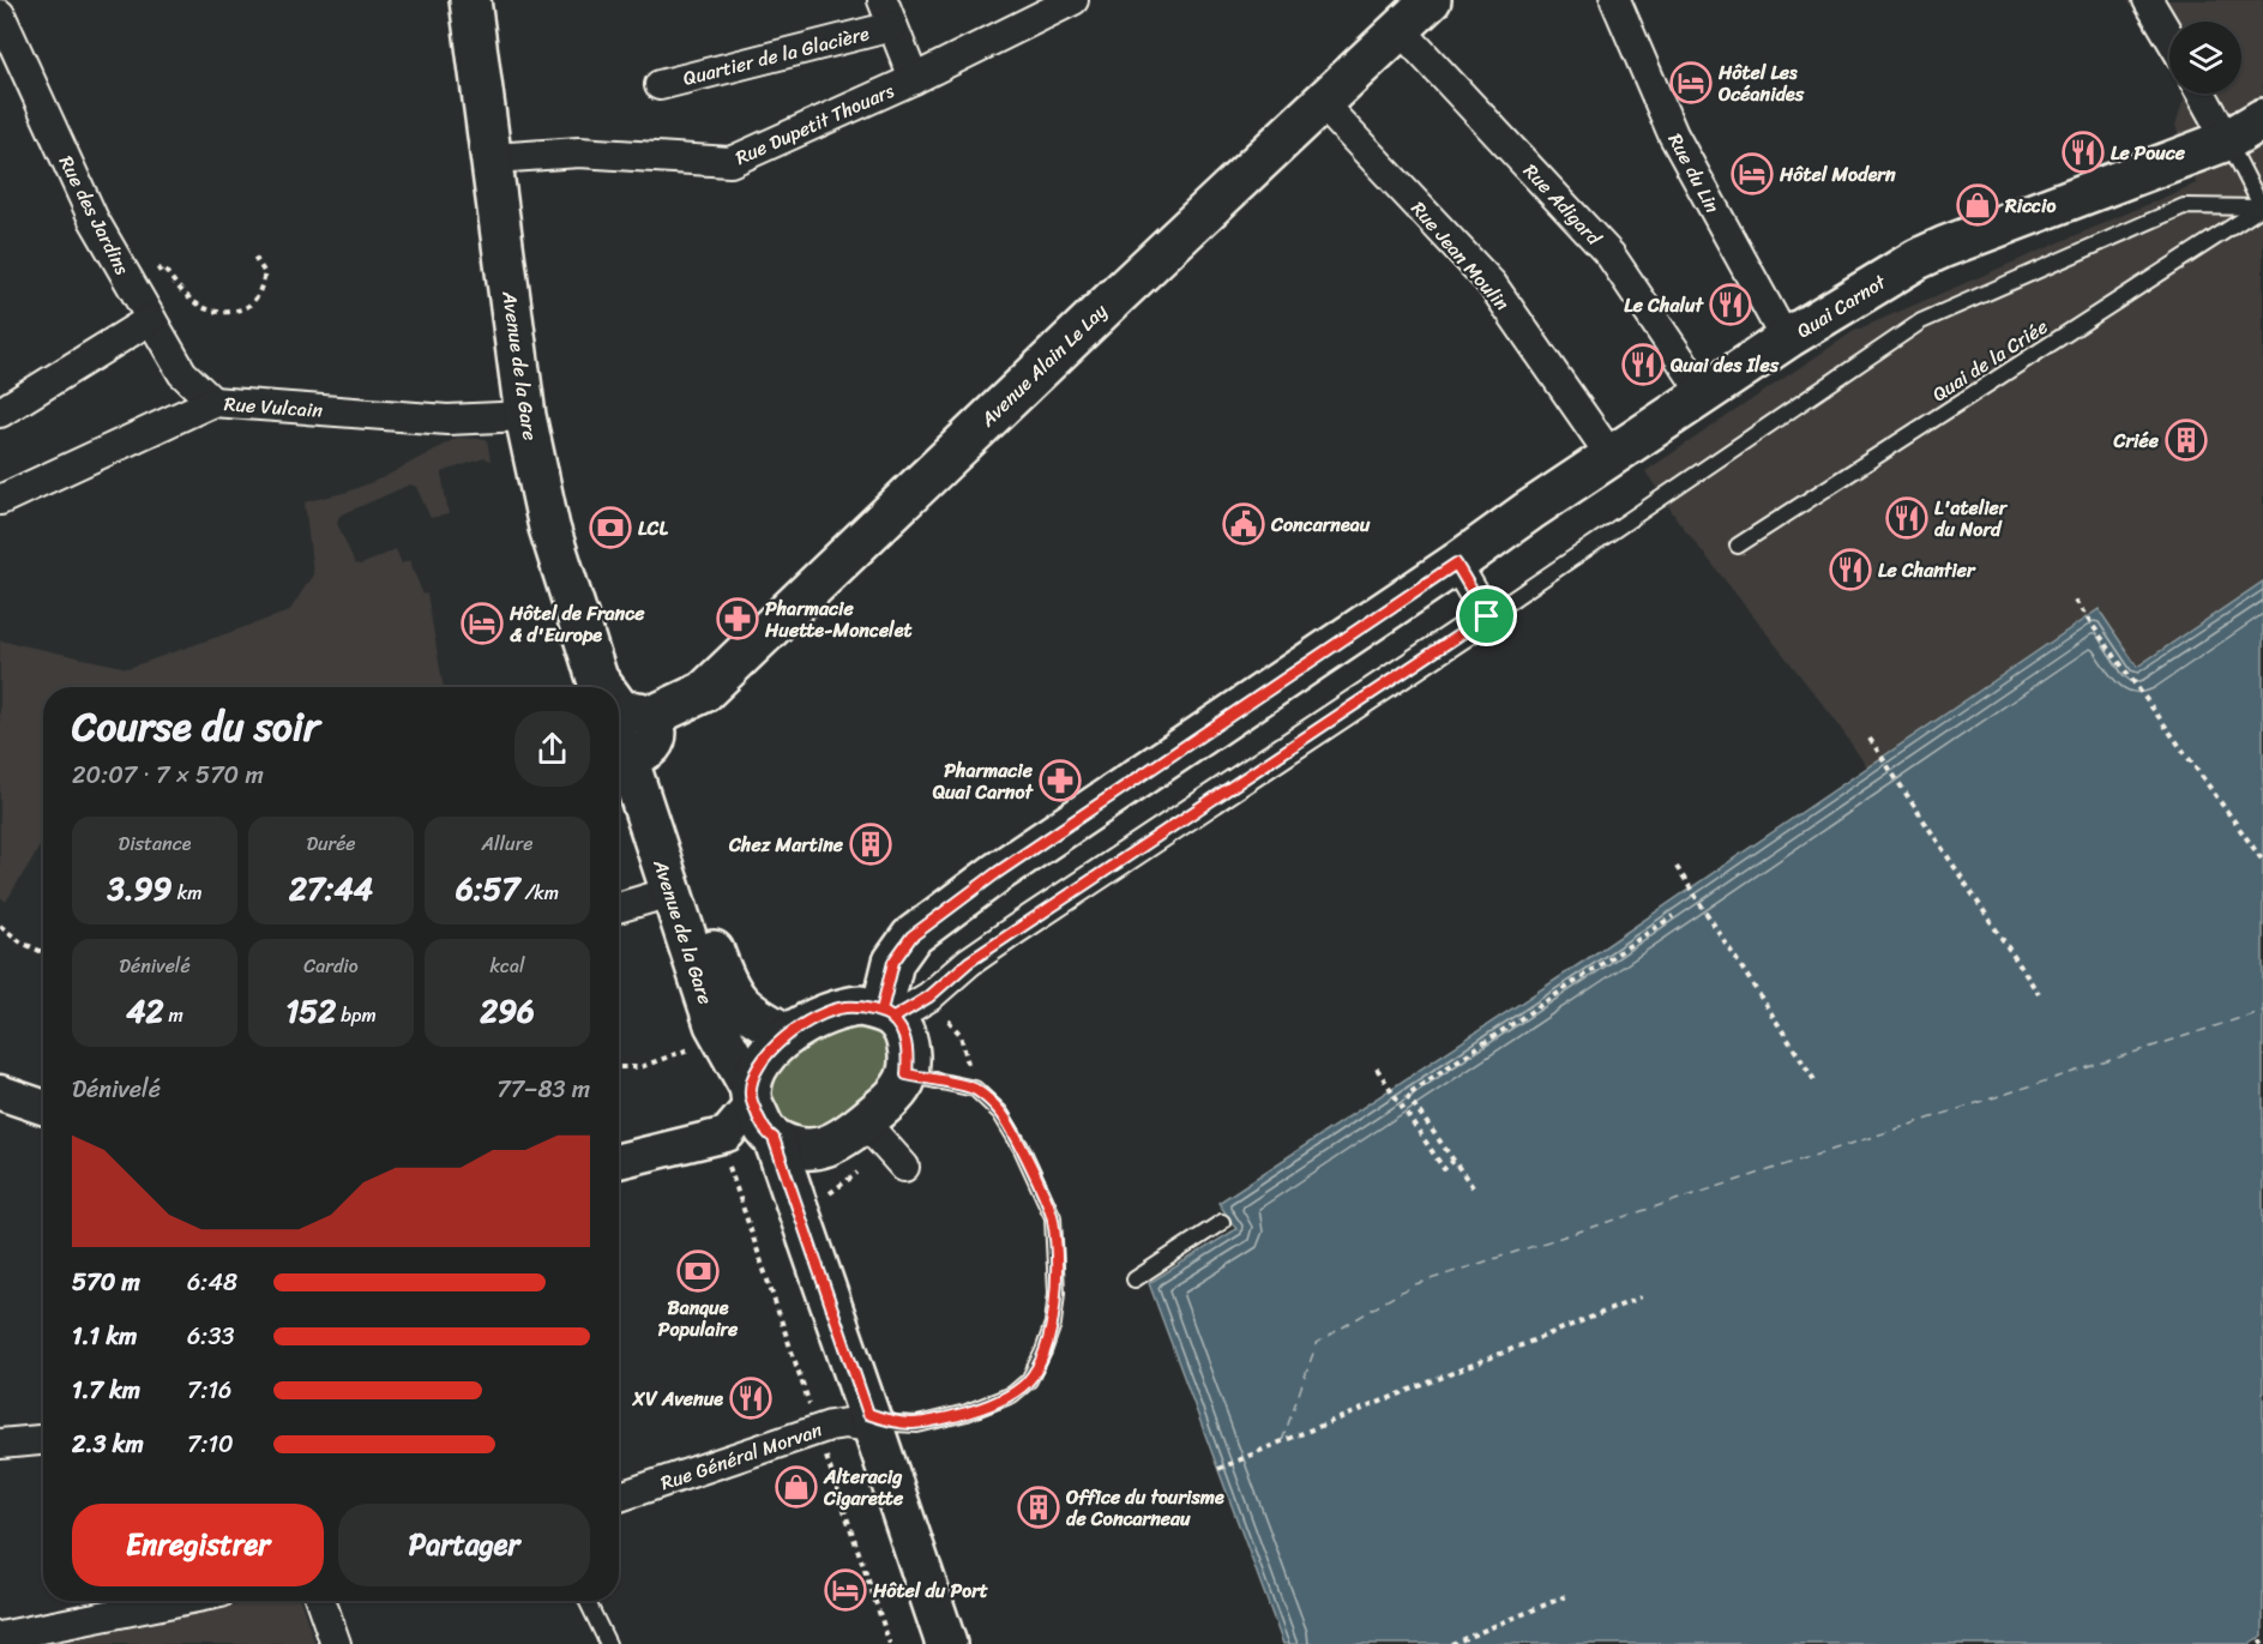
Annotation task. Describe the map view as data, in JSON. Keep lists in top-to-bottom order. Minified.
{"streets":{"main road":["Quai Carnot","Avenue Alain Le Lay","Avenue de la Gare"],"street":["Quartier de la Glacière","Rue Dupetit Thouars","Rue du Lin","Rue Adigard","Rue des Jardins","Rue Jean Moulin","Rue Vulcain","Rue Général Morvan"],"lane":["Quai de la Criée"]},"crossings":[["Quartier de la Glacière","Rue Dupetit Thouars"],["Rue Dupetit Thouars","Avenue de la Gare"],["Rue du Lin","Quai Carnot"],["Rue Adigard","Quai Carnot"],["Rue Adigard","Avenue Alain Le Lay"],["Rue des Jardins","Rue Vulcain"],["Rue Jean Moulin","Quai Carnot"],["Rue Jean Moulin","Avenue Alain Le Lay"],["Quai Carnot","Avenue de la Gare"],["Avenue Alain Le Lay","Avenue de la Gare"],["Avenue de la Gare","Rue Vulcain"]],"places":{"hotel":["Hôtel Les Océanides","Hôtel Modern","Hôtel de France & d'Europe","Hôtel du Port"],"restaurant":["Le Pouce","Le Chalut","Quai des Iles","L'atelier du Nord","Le Chantier","XV Avenue"],"shop":["Riccio","Alteracig Cigarette"],"building":["Criée","Chez Martine","Office du tourisme de Concarneau"],"public building":["Concarneau"],"bank":["LCL","Banque Populaire"],"pharmacy":["Pharmacie Huette-Moncelet","Pharmacie Quai Carnot"]},"page":{"heading":["Course du soir","20:07 · 7 × 570 m"],"stats":[["Distance","3.99 km"],["Durée","27:44"],["Allure","6:57 /km"],["Dénivelé","42 m"],["Cardio","152 bpm"],["kcal","296"]],"chart":["Dénivelé","77–83 m"],"list":[{"name":"570 m","note":"6:48"},{"name":"1.1 km","note":"6:33"},{"name":"1.7 km","note":"7:16"},{"name":"2.3 km","note":"7:10"}],"buttons":["Enregistrer","Partager"]}}
